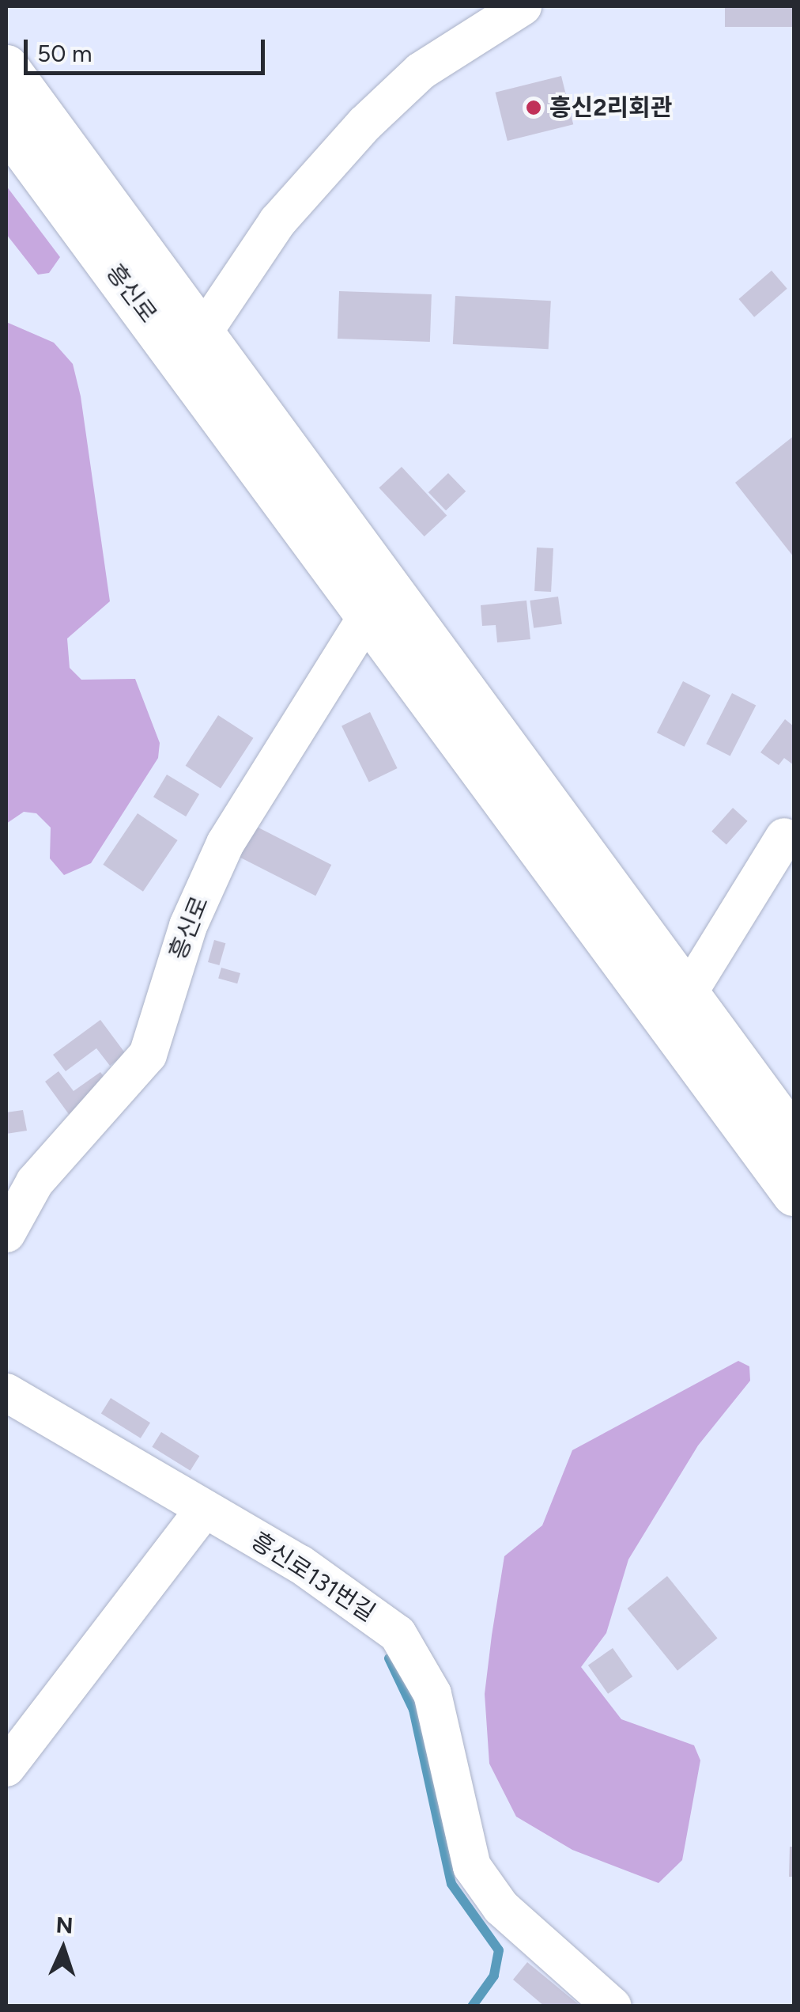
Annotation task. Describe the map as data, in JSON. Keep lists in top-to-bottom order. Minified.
{"streets":{"main road":["흥신로"],"lane":["흥신로131번길"]},"places":["흥신2리회관"],"scale_bar":"50 m","north":"top"}
